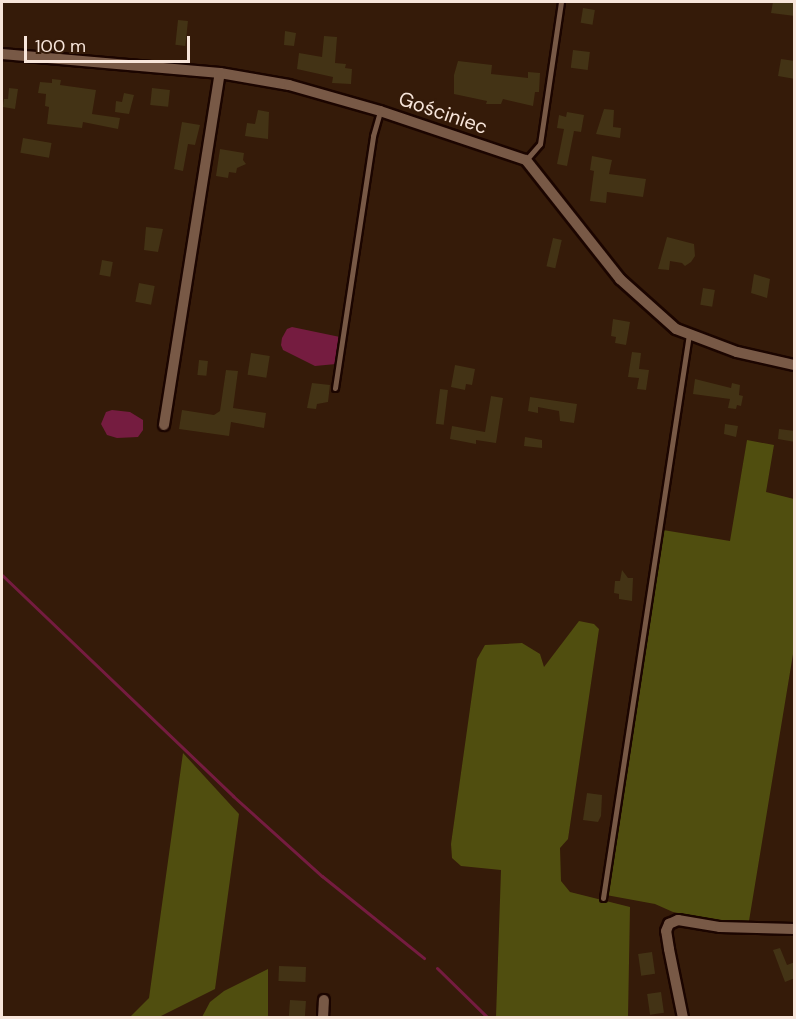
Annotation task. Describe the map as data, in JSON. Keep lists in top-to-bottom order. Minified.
{"streets":{"street":["Gościniec"]},"scale_bar":"100 m"}
